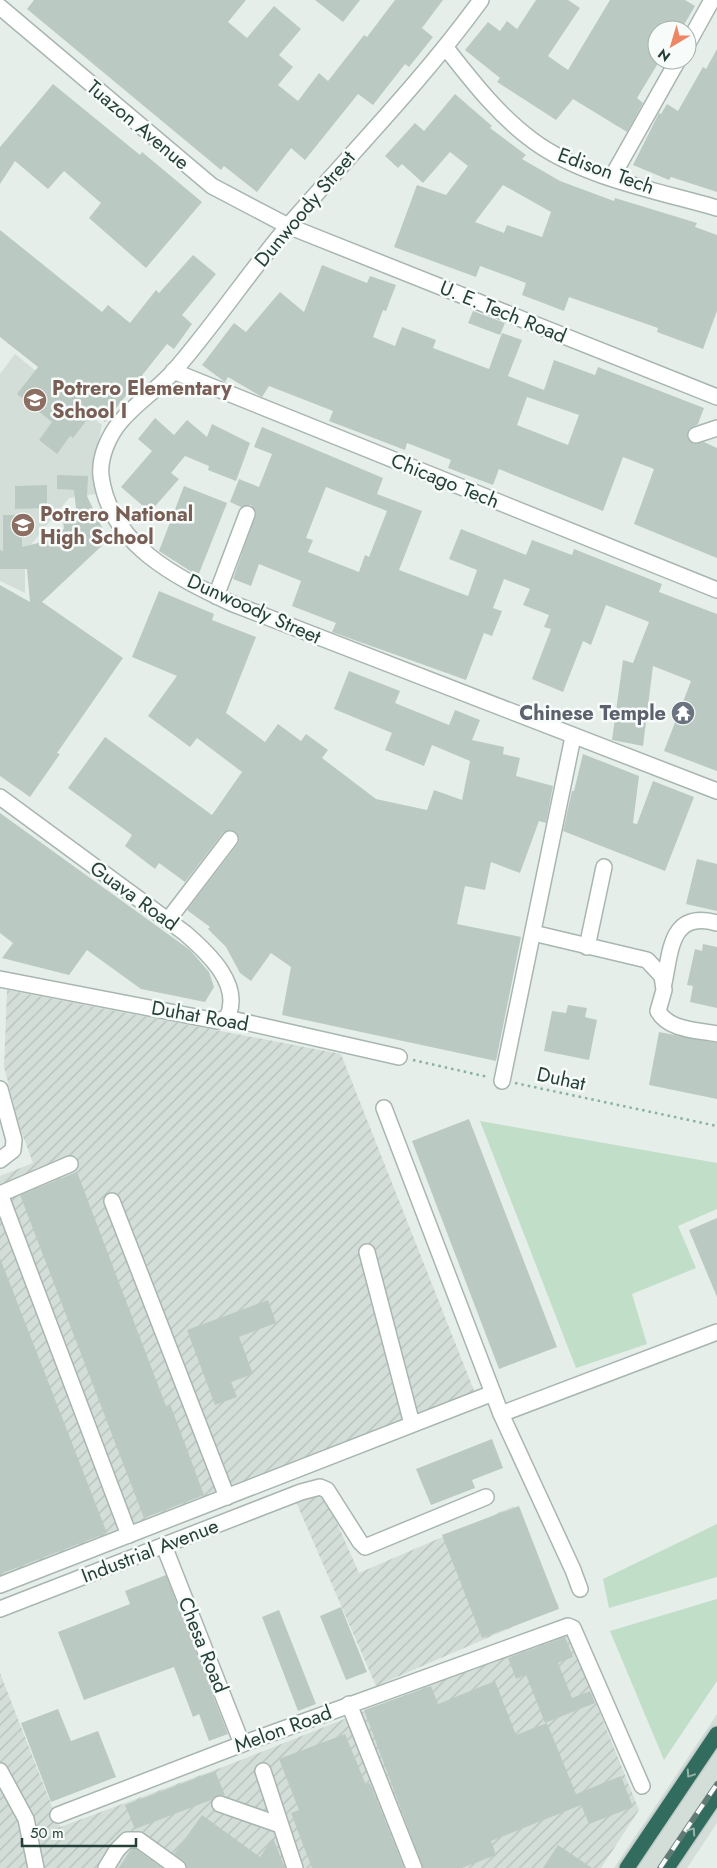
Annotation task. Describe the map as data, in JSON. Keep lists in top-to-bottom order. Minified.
{"streets":{"street":["Tuazon Avenue","Edison Tech","Dunwoody Street","U. E. Tech Road","Chicago Tech","Guava Road","Duhat Road","Industrial Avenue","Chesa Road","Melon Road"],"path":["Duhat"]},"crossings":[["Tuazon Avenue","Dunwoody Street"],["Tuazon Avenue","U. E. Tech Road"],["Edison Tech","Dunwoody Street"],["Dunwoody Street","U. E. Tech Road"],["Dunwoody Street","Chicago Tech"],["Guava Road","Duhat Road"],["Duhat Road","Duhat"],["Industrial Avenue","Chesa Road"],["Chesa Road","Melon Road"]],"places":{"school or university":["Potrero Elementary School I","Potrero National High School"],"temple":["Chinese Temple"]},"scale_bar":"50 m","north":"bottom left"}
